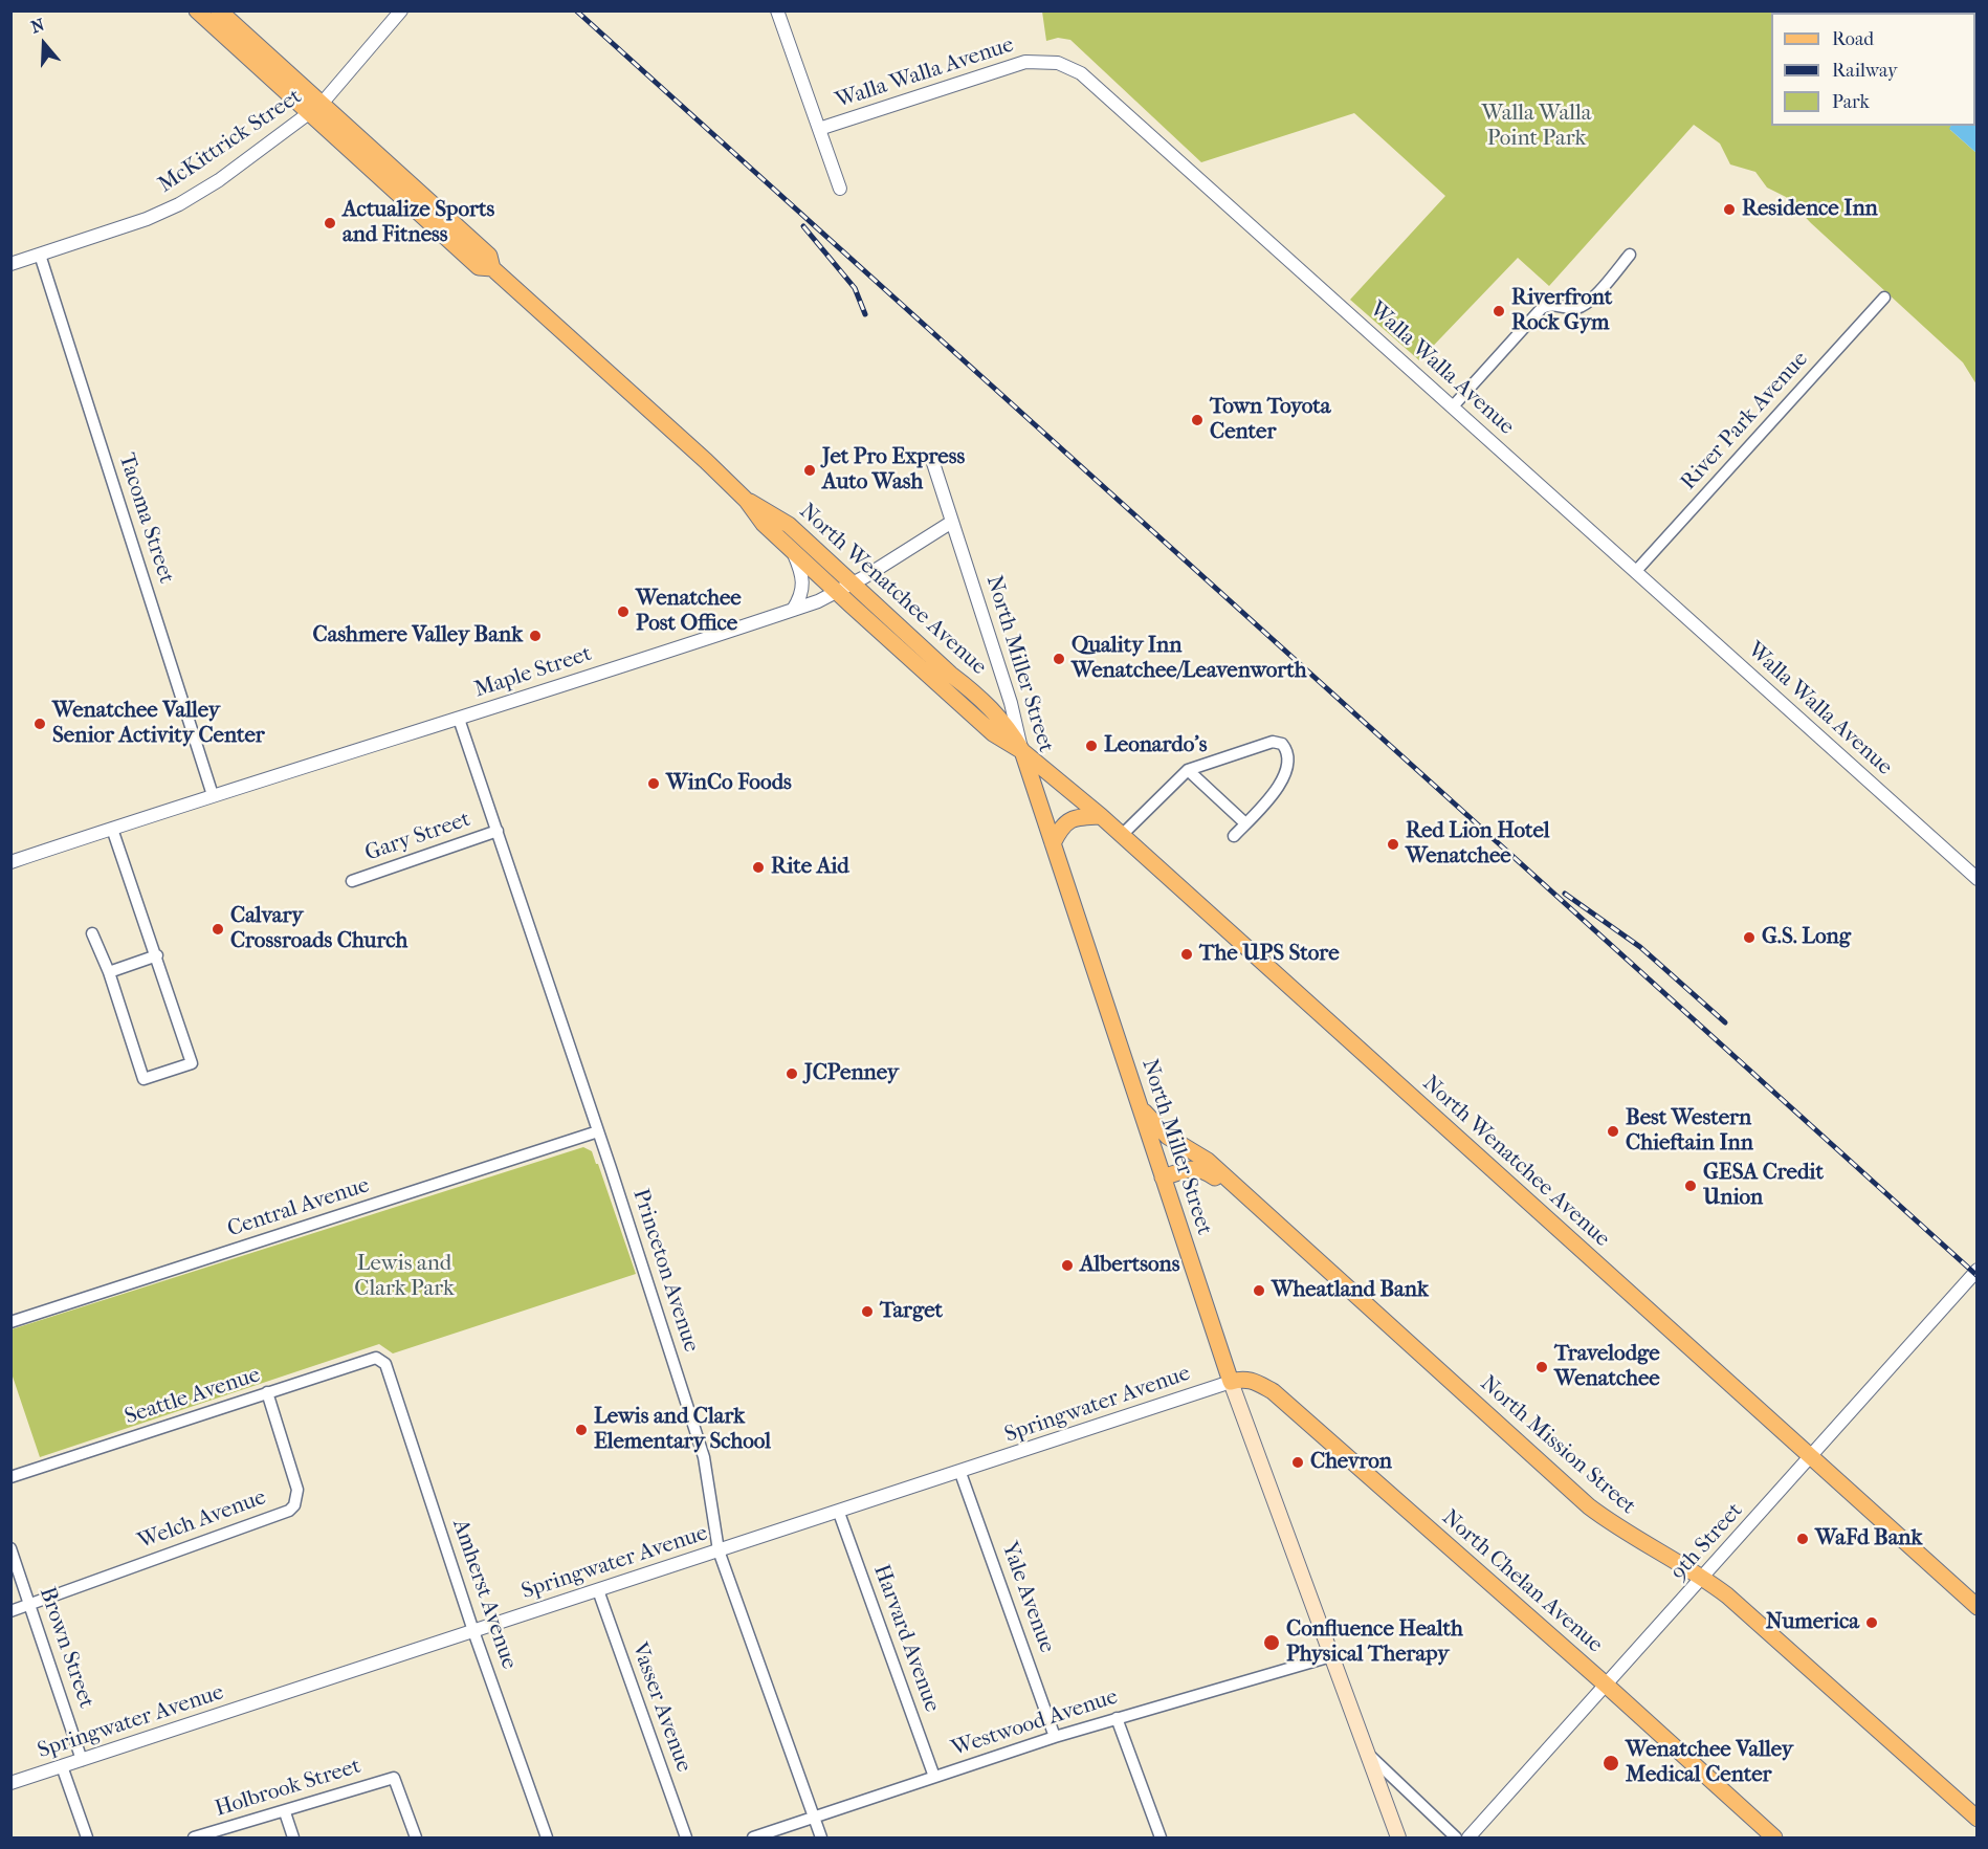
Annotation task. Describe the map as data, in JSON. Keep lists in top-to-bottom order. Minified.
{"streets":{"main road":["North Wenatchee Avenue","North Miller Street","North Mission Street","North Chelan Avenue"],"street":["Walla Walla Avenue","McKittrick Street","River Park Avenue","Tacoma Street","Maple Street","Gary Street","Central Avenue","Princeton Avenue","Seattle Avenue","Springwater Avenue","Welch Avenue","9th Street","Amherst Avenue","Yale Avenue","Harvard Avenue","Brown Street","Vasser Avenue","Westwood Avenue","Holbrook Street"]},"crossings":[["Walla Walla Avenue","River Park Avenue"],["McKittrick Street","Tacoma Street"],["McKittrick Street","North Wenatchee Avenue"],["Tacoma Street","Maple Street"],["North Wenatchee Avenue","North Miller Street"],["North Wenatchee Avenue","Maple Street"],["North Wenatchee Avenue","9th Street"],["North Miller Street","Maple Street"],["North Miller Street","Springwater Avenue"],["North Miller Street","North Mission Street"],["North Miller Street","North Chelan Avenue"],["North Miller Street","Westwood Avenue"],["Maple Street","Princeton Avenue"],["Gary Street","Princeton Avenue"],["Central Avenue","Princeton Avenue"],["Princeton Avenue","Springwater Avenue"],["Princeton Avenue","Westwood Avenue"],["Seattle Avenue","Welch Avenue"],["Seattle Avenue","Amherst Avenue"],["Springwater Avenue","North Chelan Avenue"],["Springwater Avenue","Amherst Avenue"],["Springwater Avenue","Yale Avenue"],["Springwater Avenue","Harvard Avenue"],["Springwater Avenue","Brown Street"],["Springwater Avenue","Vasser Avenue"],["North Mission Street","9th Street"],["Welch Avenue","Brown Street"],["9th Street","North Chelan Avenue"],["Yale Avenue","Westwood Avenue"],["Harvard Avenue","Westwood Avenue"]],"parks":["Walla Walla Point Park","Lewis and Clark Park"],"places":["Residence Inn","Actualize Sports and Fitness","Riverfront Rock Gym","Town Toyota Center","Jet Pro Express Auto Wash","Wenatchee Post Office","Cashmere Valley Bank","Quality Inn Wenatchee/Leavenworth","Wenatchee Valley Senior Activity Center","Leonardo's","WinCo Foods","Red Lion Hotel Wenatchee","Rite Aid","Calvary Crossroads Church","G.S. Long","The UPS Store","JCPenney","Best Western Chieftain Inn","GESA Credit Union","Albertsons","Wheatland Bank","Target","Travelodge Wenatchee","Lewis and Clark Elementary School","Chevron","WaFd Bank","Numerica","Confluence Health Physical Therapy","Wenatchee Valley Medical Center"],"legend":["Road","Railway","Park"],"north":"top"}
